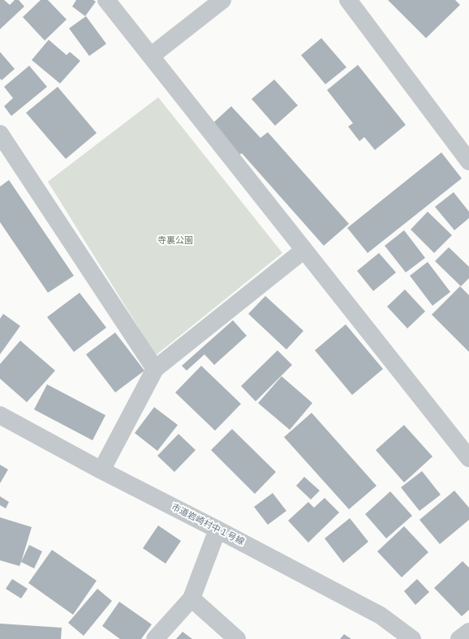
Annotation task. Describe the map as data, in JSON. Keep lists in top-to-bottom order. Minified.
{"streets":{"street":["市道岩崎村中１号線"]},"parks":["寺裏公園"]}
